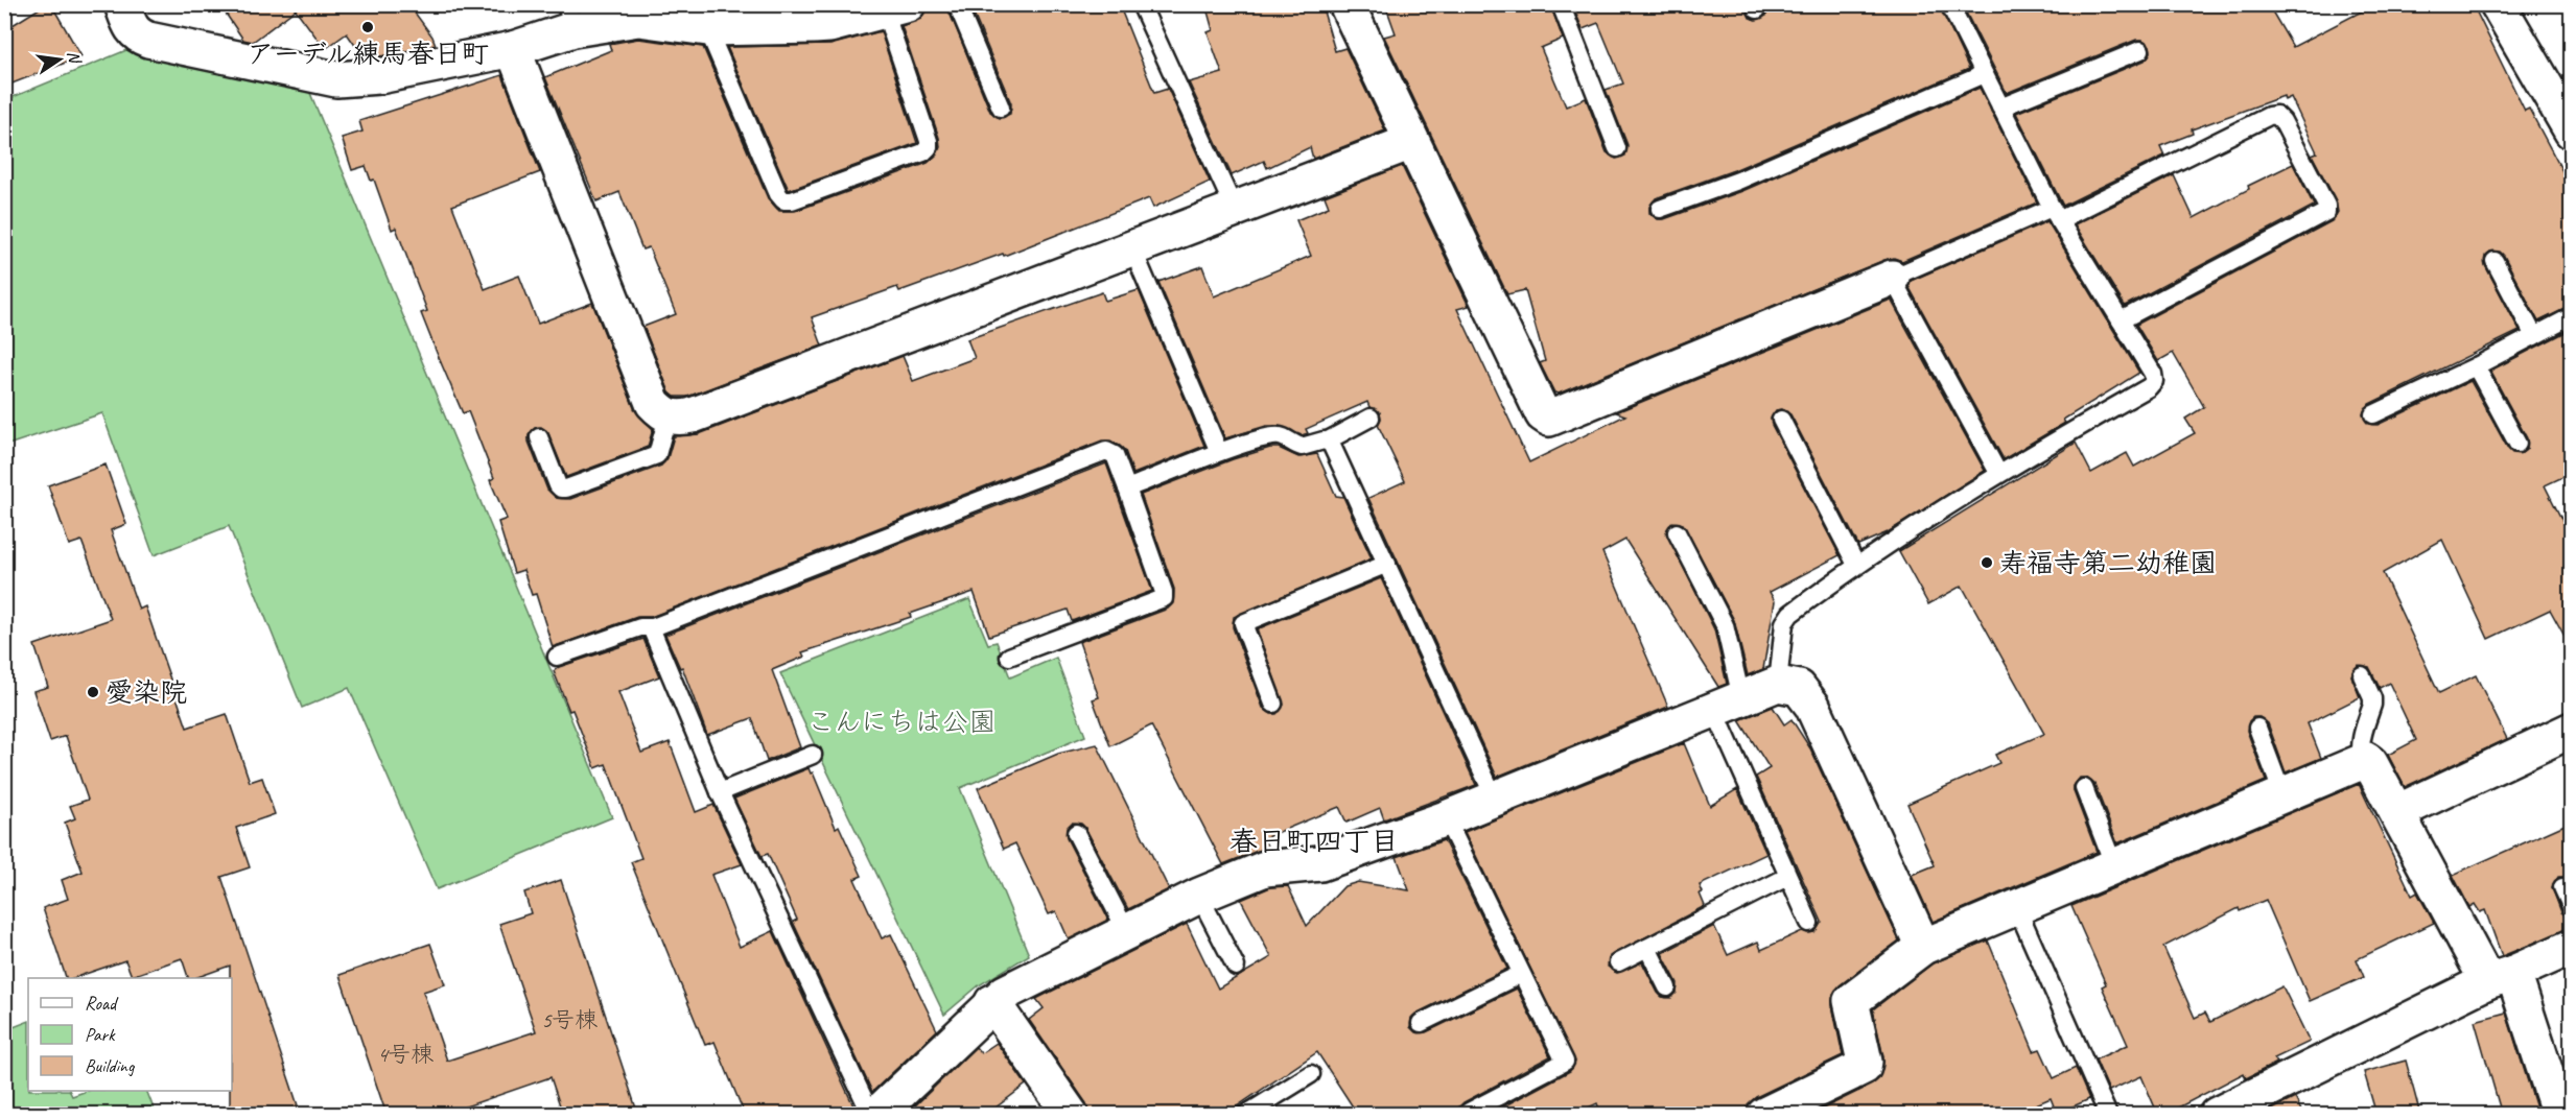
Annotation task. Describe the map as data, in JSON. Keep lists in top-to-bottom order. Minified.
{"districts":["春日町四丁目"],"parks":["こんにちは公園"],"places":["アーデル練馬春日町","寿福寺第二幼稚園","愛染院"],"house_numbers":["5号棟","4号棟"],"legend":["Road","Park","Building"],"north":"right"}
